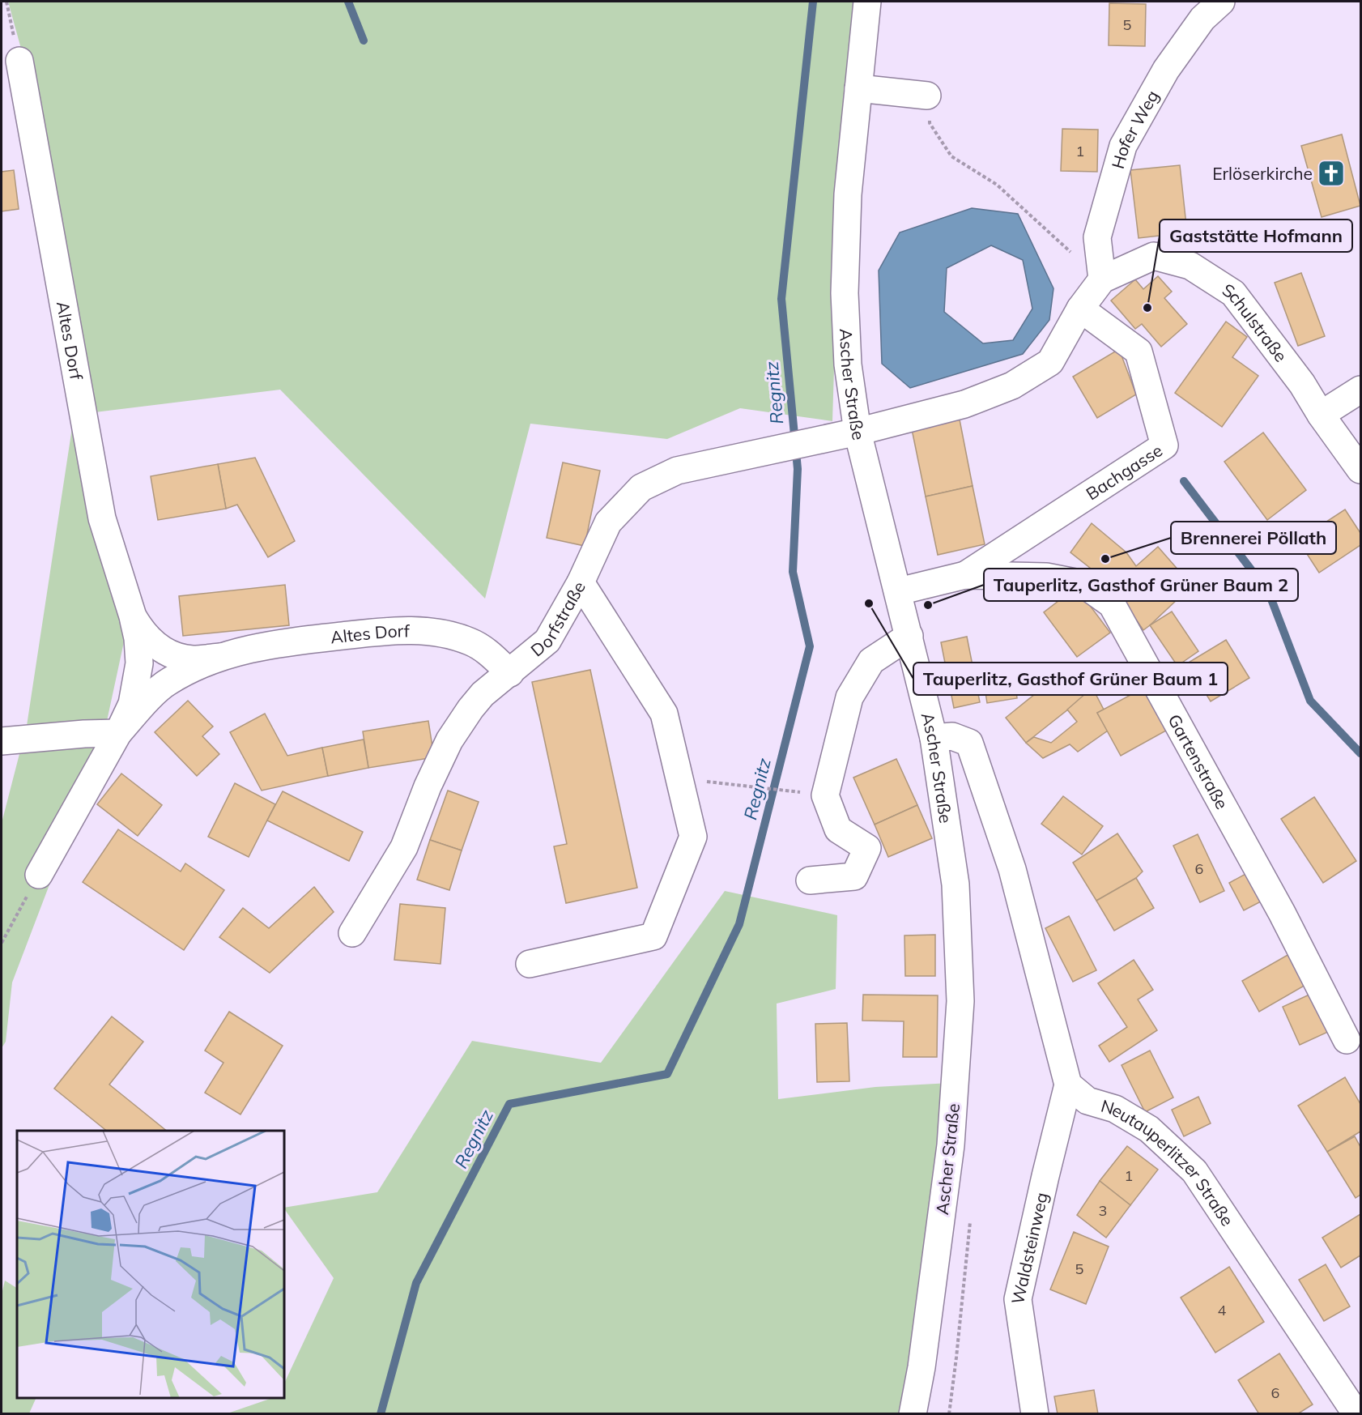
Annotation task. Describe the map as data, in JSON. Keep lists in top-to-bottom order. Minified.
{"streets":{"street":["Hofer Weg","Schulstraße","Altes Dorf","Ascher Straße","Bachgasse","Dorfstraße","Gartenstraße","Neutauperlitzer Straße","Waldsteinweg"]},"crossings":[["Hofer Weg","Schulstraße"],["Altes Dorf","Dorfstraße"],["Ascher Straße","Dorfstraße"],["Ascher Straße","Gartenstraße"],["Bachgasse","Gartenstraße"],["Neutauperlitzer Straße","Waldsteinweg"]],"water":["Regnitz"],"places":{"church":["Erlöserkirche"],"other":["Gaststätte Hofmann","Brennerei Pöllath","Tauperlitz, Gasthof Grüner Baum 1","Tauperlitz, Gasthof Grüner Baum 2"]},"house_numbers":["5","1","6","1","3","5","4","6"]}
